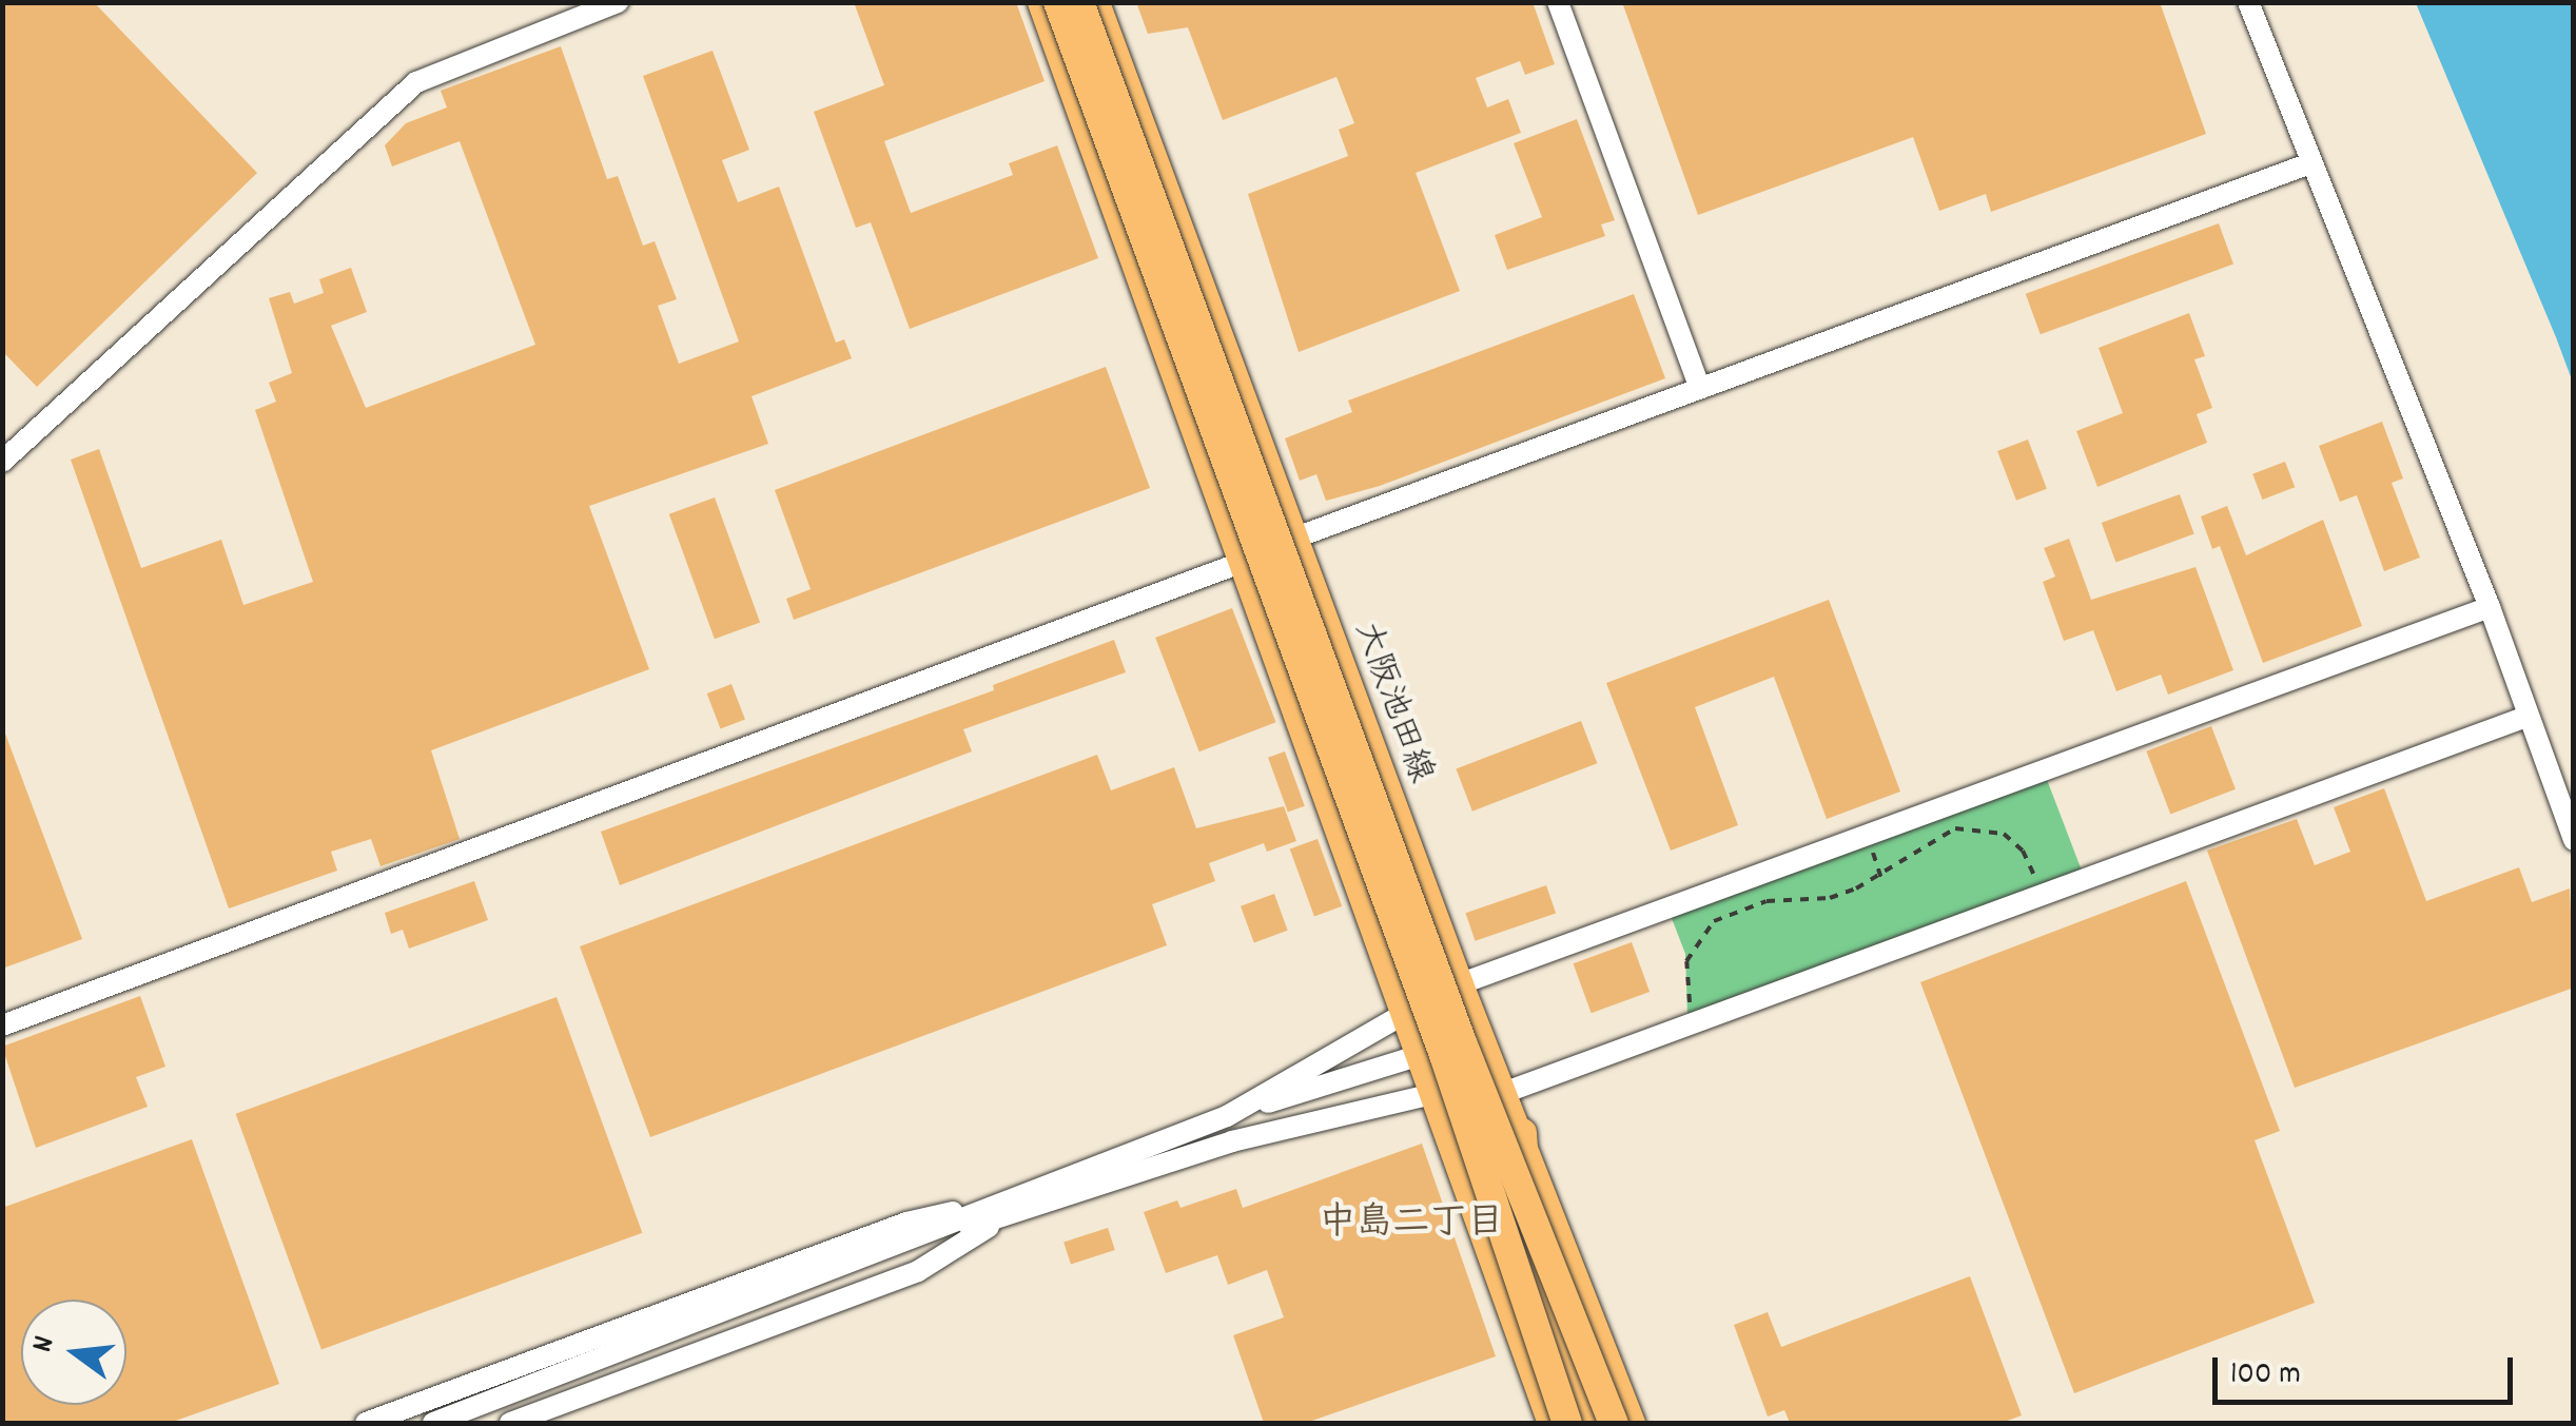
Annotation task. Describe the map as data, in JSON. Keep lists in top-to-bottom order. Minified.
{"streets":{"main road":["大阪池田線"]},"districts":["中島二丁目"],"scale_bar":"100 m","north":"left"}
